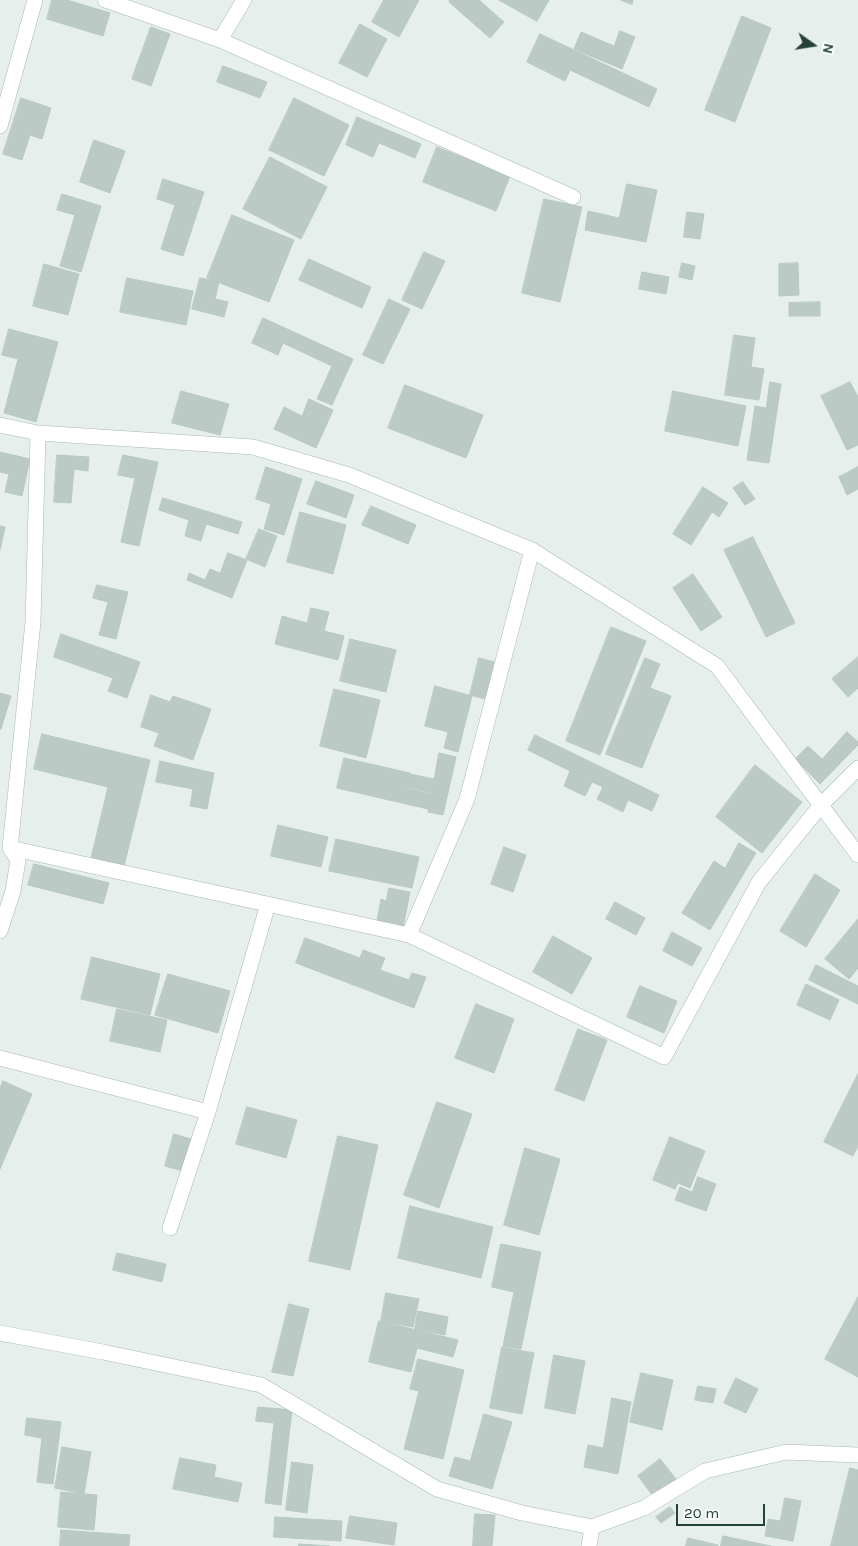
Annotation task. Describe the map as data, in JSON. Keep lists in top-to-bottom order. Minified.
{"scale_bar":"20 m","north":"right"}
